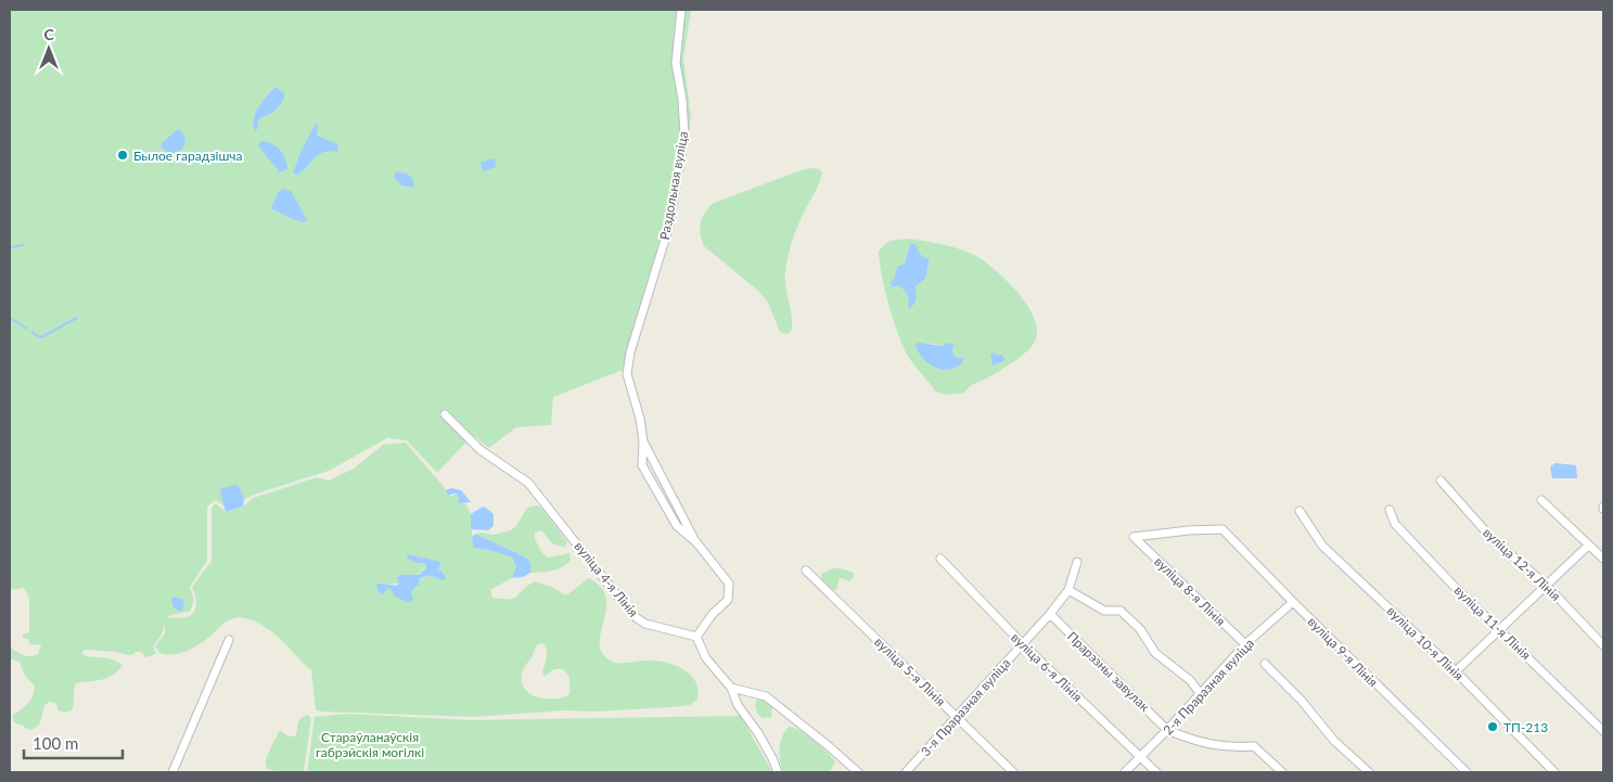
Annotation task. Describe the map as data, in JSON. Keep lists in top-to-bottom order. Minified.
{"streets":{"street":["Раздольная вуліца","вуліца 12-я Лінія","вуліца 4-я Лінія","вуліца 8-я Лінія","вуліца 11-я Лінія","вуліца 10-я Лінія","вуліца 9-я Лінія","вуліца 6-я Лінія","вуліца 5-я Лінія","Прарэзны завулак","2-я Праразная вуліца","3-я Праразная вуліца"]},"crossings":[["вуліца 8-я Лінія","вуліца 9-я Лінія"],["вуліца 8-я Лінія","2-я Праразная вуліца"],["вуліца 9-я Лінія","2-я Праразная вуліца"],["вуліца 6-я Лінія","2-я Праразная вуліца"],["вуліца 6-я Лінія","3-я Праразная вуліца"],["вуліца 5-я Лінія","3-я Праразная вуліца"],["Прарэзны завулак","2-я Праразная вуліца"],["Прарэзны завулак","3-я Праразная вуліца"]],"parks":["Стараўланаўскія габрэйскія могілкі"],"places":["Былое гарадзішча","ТП-213"],"scale_bar":"100 m","north":"top"}
